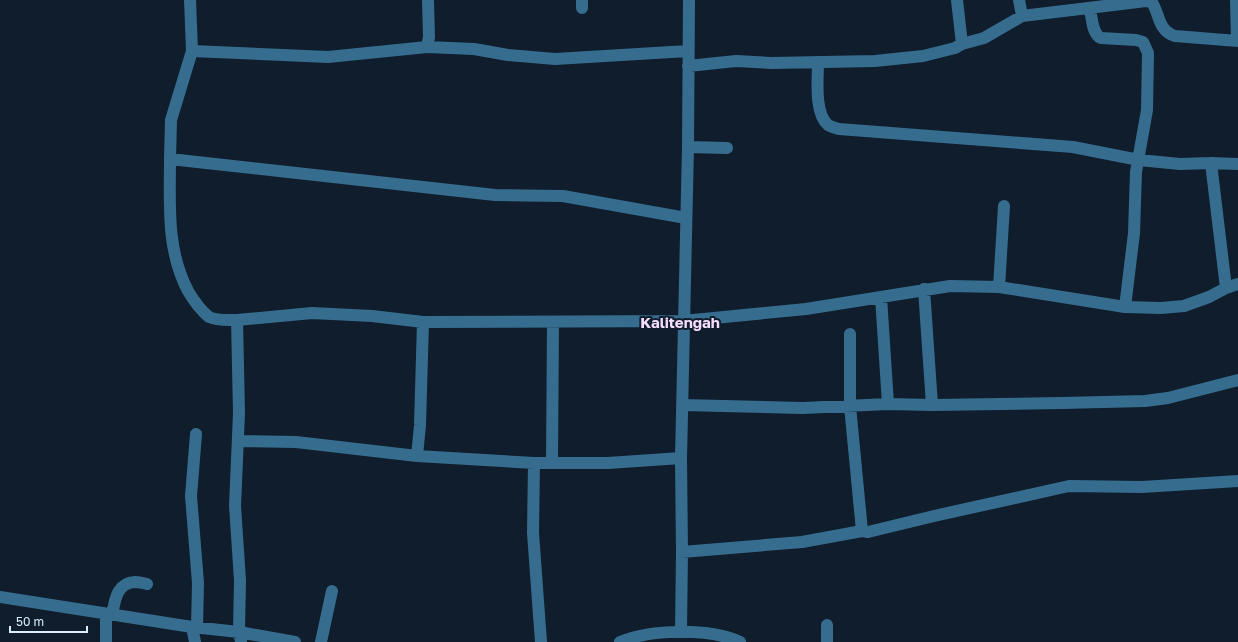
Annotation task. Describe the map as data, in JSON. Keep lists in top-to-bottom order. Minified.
{"districts":["Kalitengah"],"scale_bar":"50 m"}
